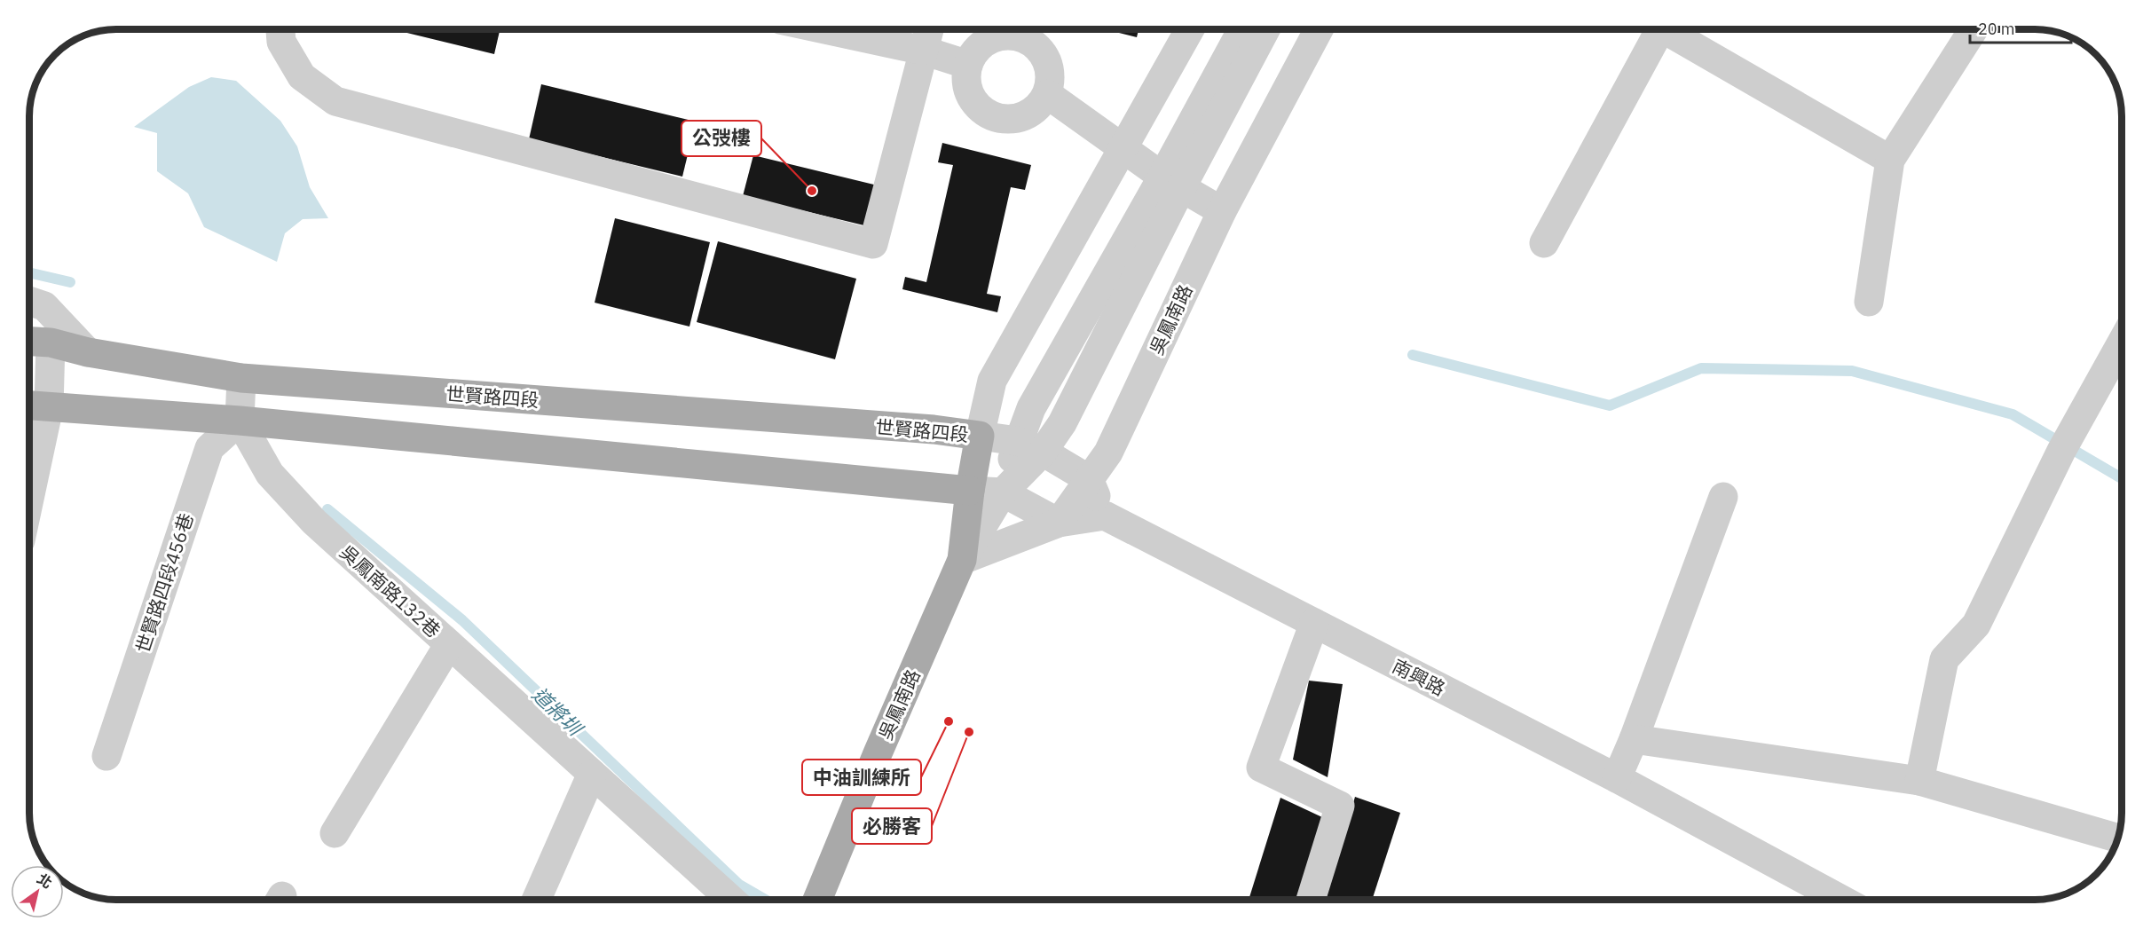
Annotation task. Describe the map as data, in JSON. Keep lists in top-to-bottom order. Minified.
{"streets":{"main road":["吳鳳南路","世賢路四段"],"street":["世賢路四段456巷","吳鳳南路132巷","南興路"]},"crossings":[["吳鳳南路","世賢路四段"],["世賢路四段456巷","吳鳳南路132巷"]],"water":["道將圳"],"places":["公弢樓","中油訓練所","必勝客"],"scale_bar":"20 m","north":"top right"}
